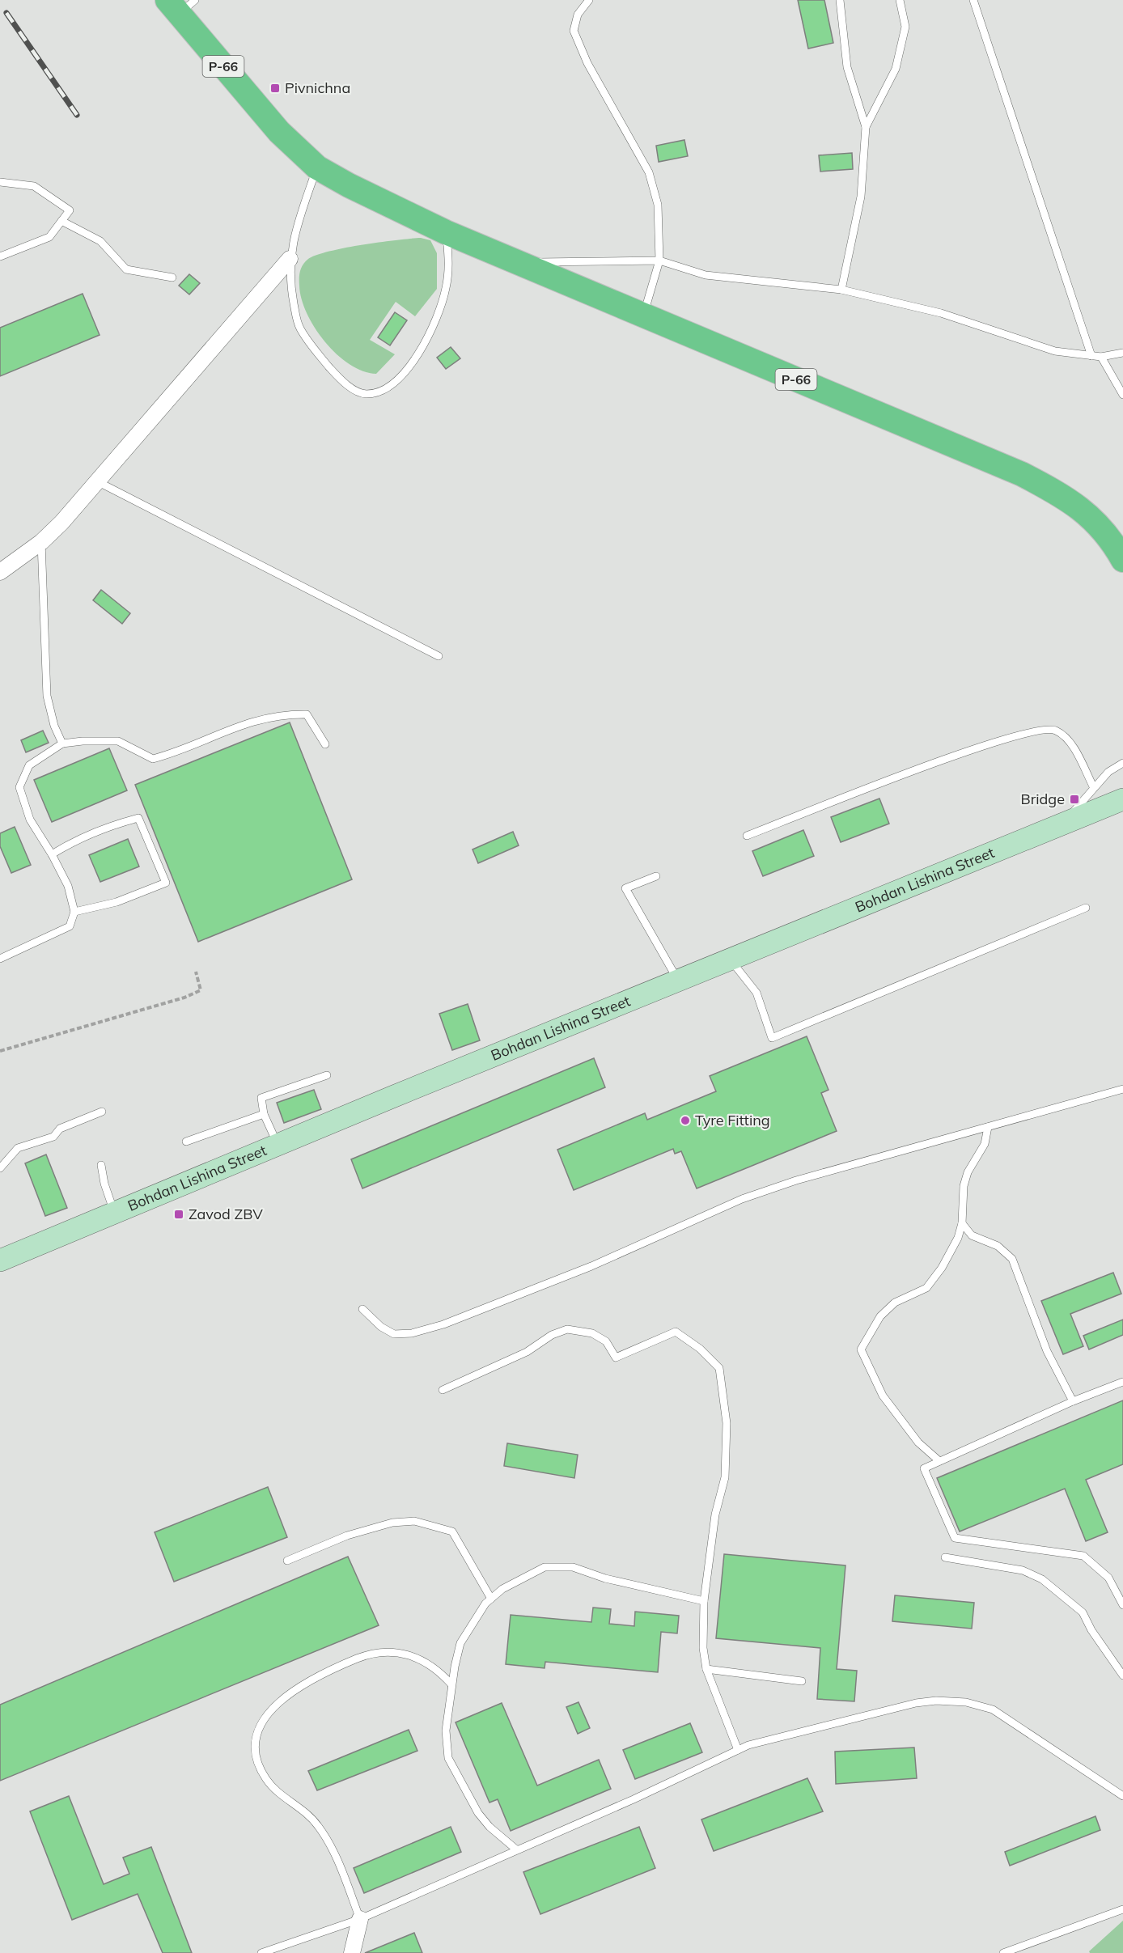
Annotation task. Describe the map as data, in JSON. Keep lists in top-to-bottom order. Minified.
{"streets":{"main road":["Р-66","Bohdan Lishina Street"]},"places":{"transit":["Pivnichna","Bridge","Zavod ZBV"],"other":["Tyre Fitting"]}}
